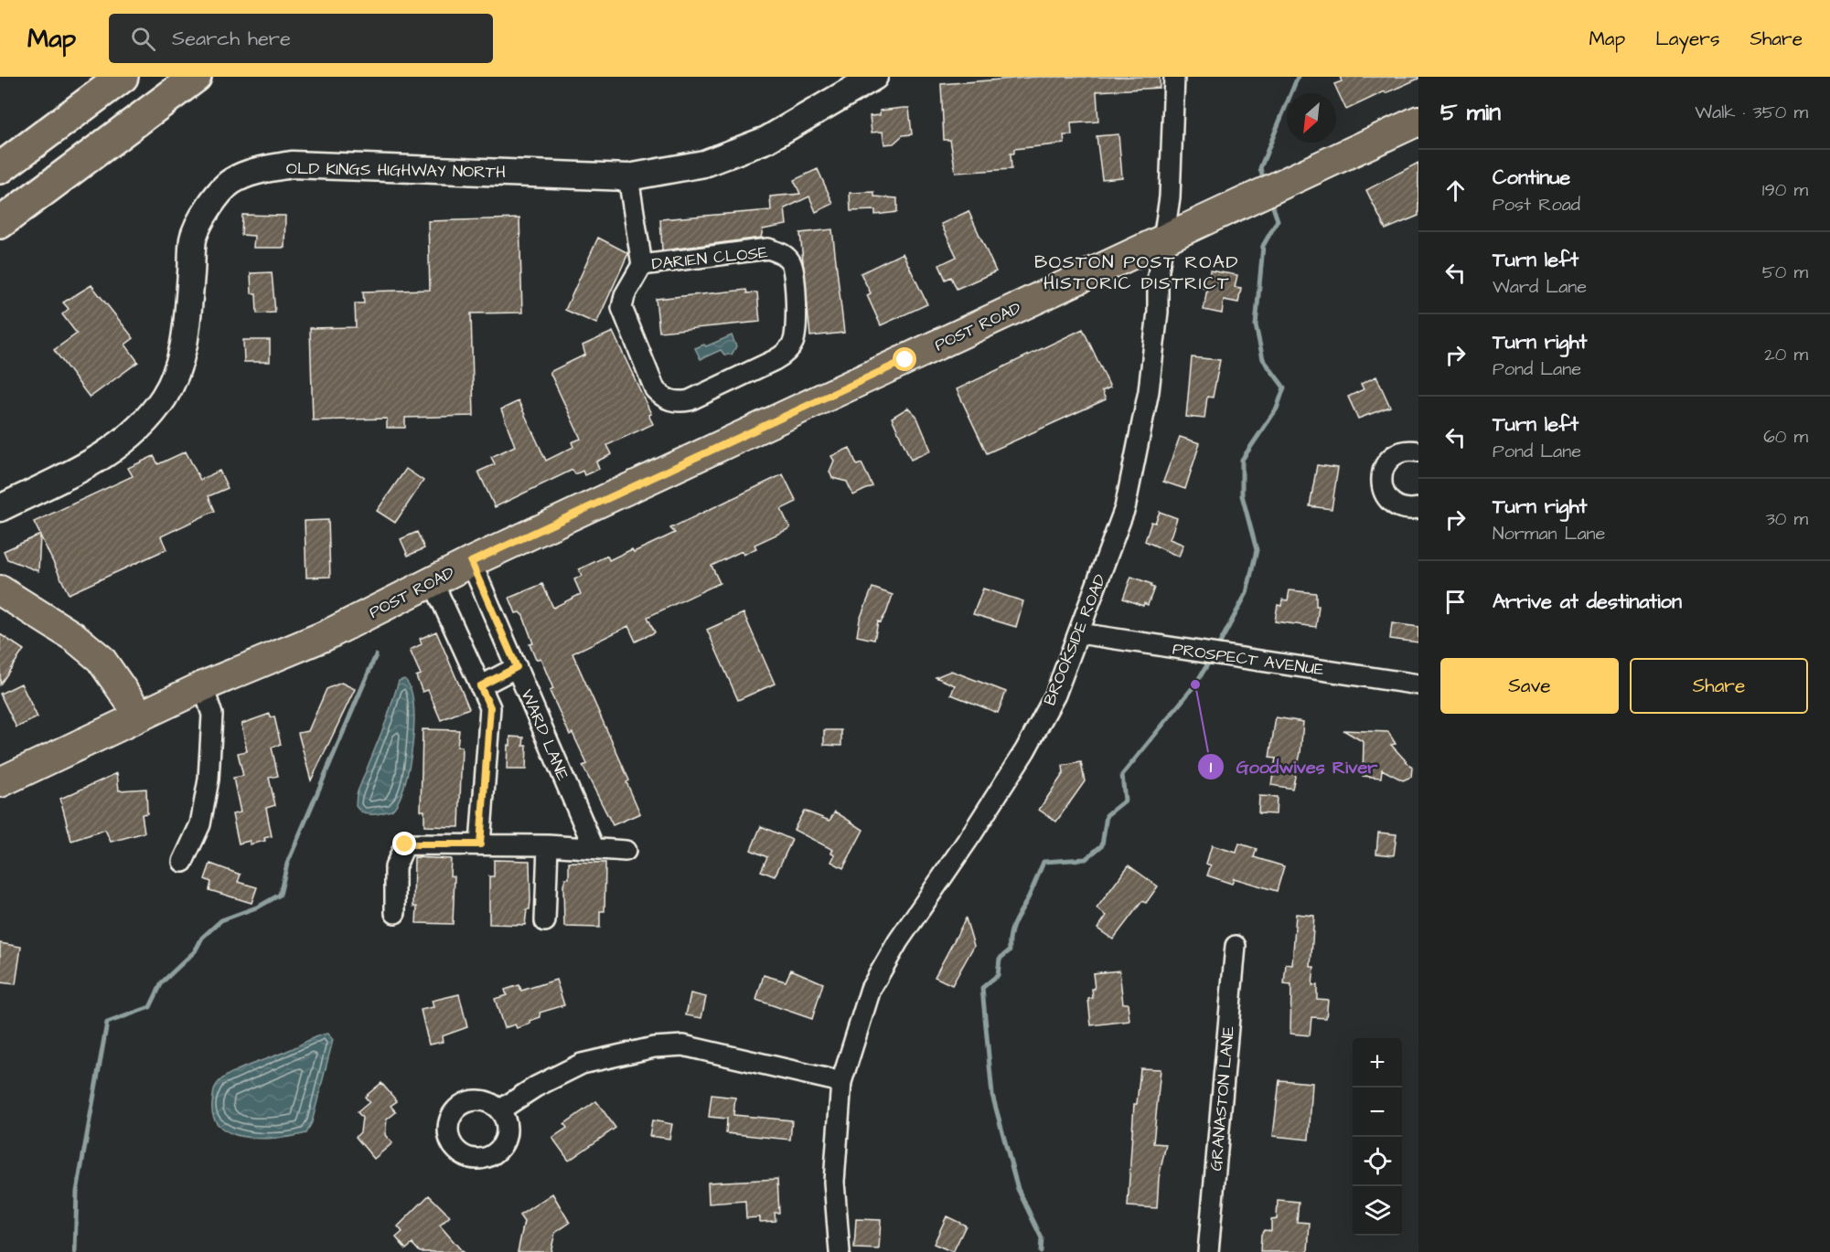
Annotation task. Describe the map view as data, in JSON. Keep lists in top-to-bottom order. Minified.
{"streets":{"main road":["POST ROAD"],"street":["OLD KINGS HIGHWAY NORTH","DARIEN CLOSE","BROOKSIDE ROAD","PROSPECT AVENUE","WARD LANE","GRANASTON LANE"]},"crossings":[["OLD KINGS HIGHWAY NORTH","DARIEN CLOSE"],["POST ROAD","BROOKSIDE ROAD"],["POST ROAD","WARD LANE"],["BROOKSIDE ROAD","PROSPECT AVENUE"]],"districts":["BOSTON POST ROAD HISTORIC DISTRICT"],"places":["Goodwives River"],"north":"bottom left","page":{"header":"Map","search":"Search here","nav":["Map","Layers","Share"],"heading":["5 min","Walk · 350 m"],"list":[["Continue","Post Road","190 m"],["Turn left","Ward Lane","50 m"],["Turn right","Pond Lane","20 m"],["Turn left","Pond Lane","60 m"],["Turn right","Norman Lane","30 m"],"Arrive at destination"],"buttons":["Save","Share"],"map_buttons":["+","−"]}}
